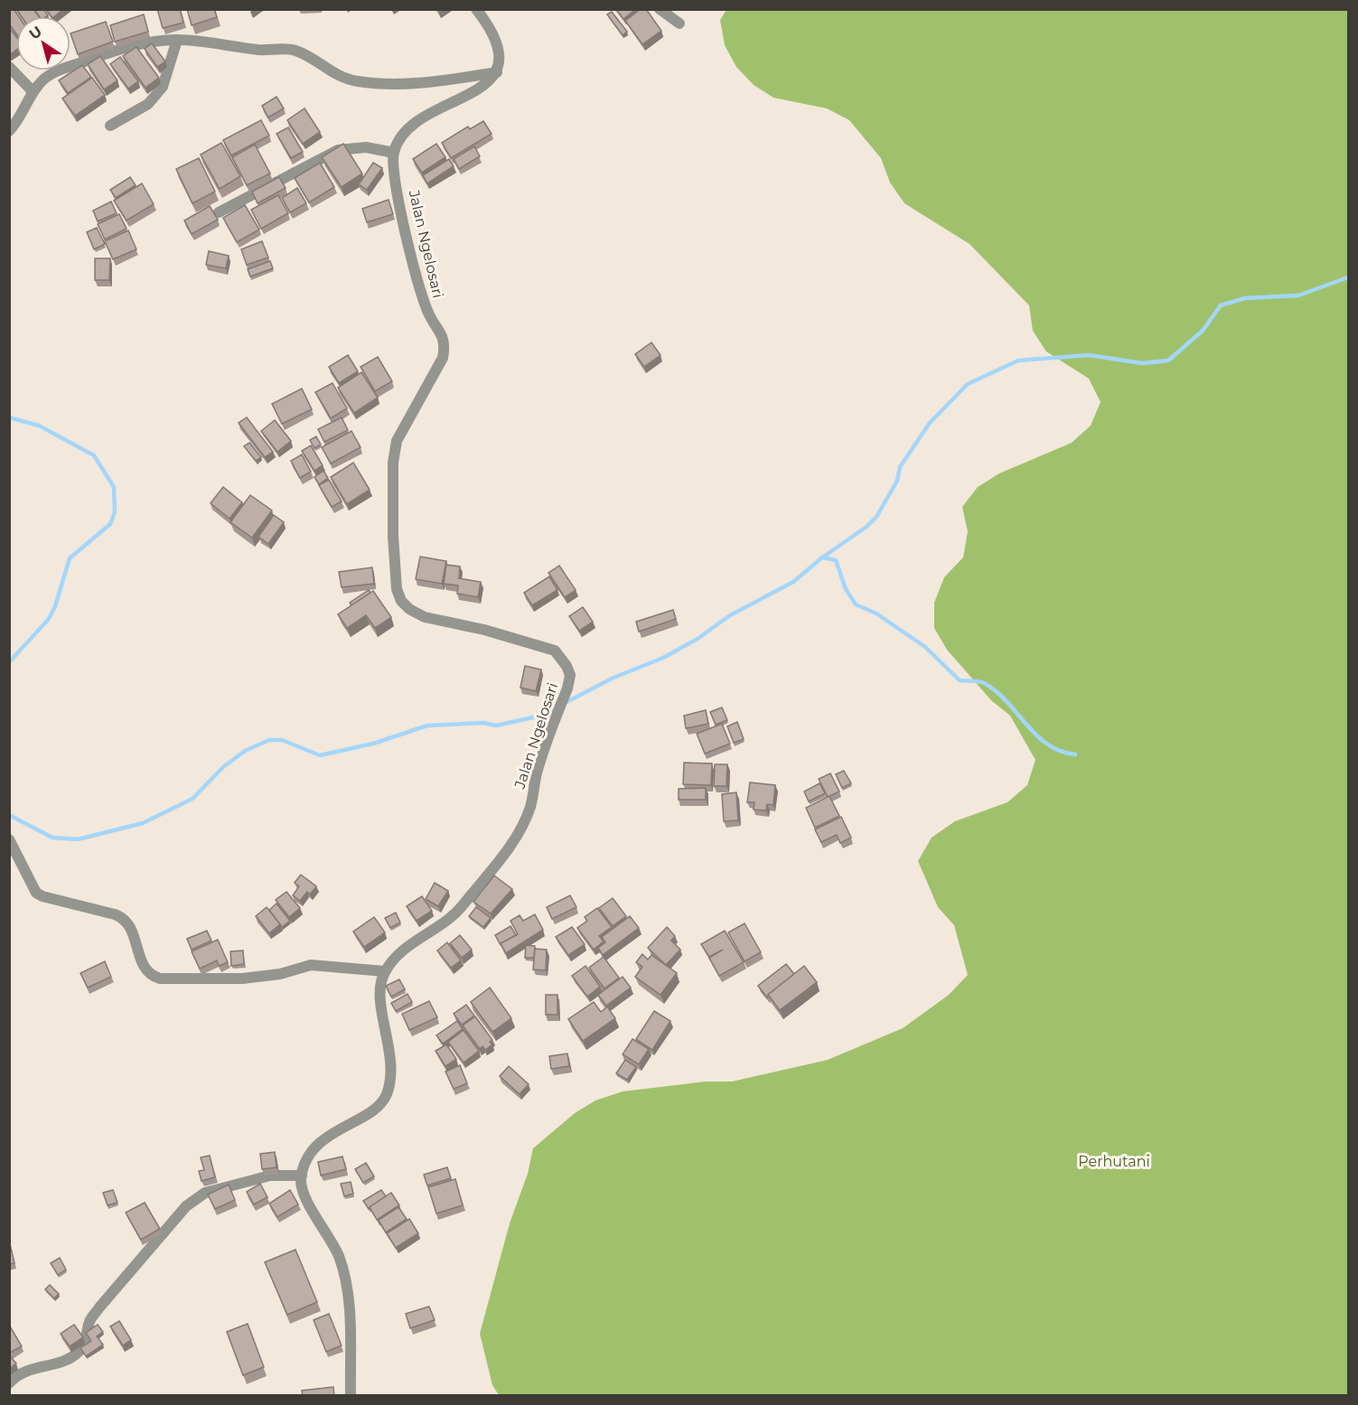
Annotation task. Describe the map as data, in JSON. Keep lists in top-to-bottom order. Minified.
{"streets":{"street":["Jalan Ngelosari"]},"parks":["Perhutani"],"north":"top left"}
